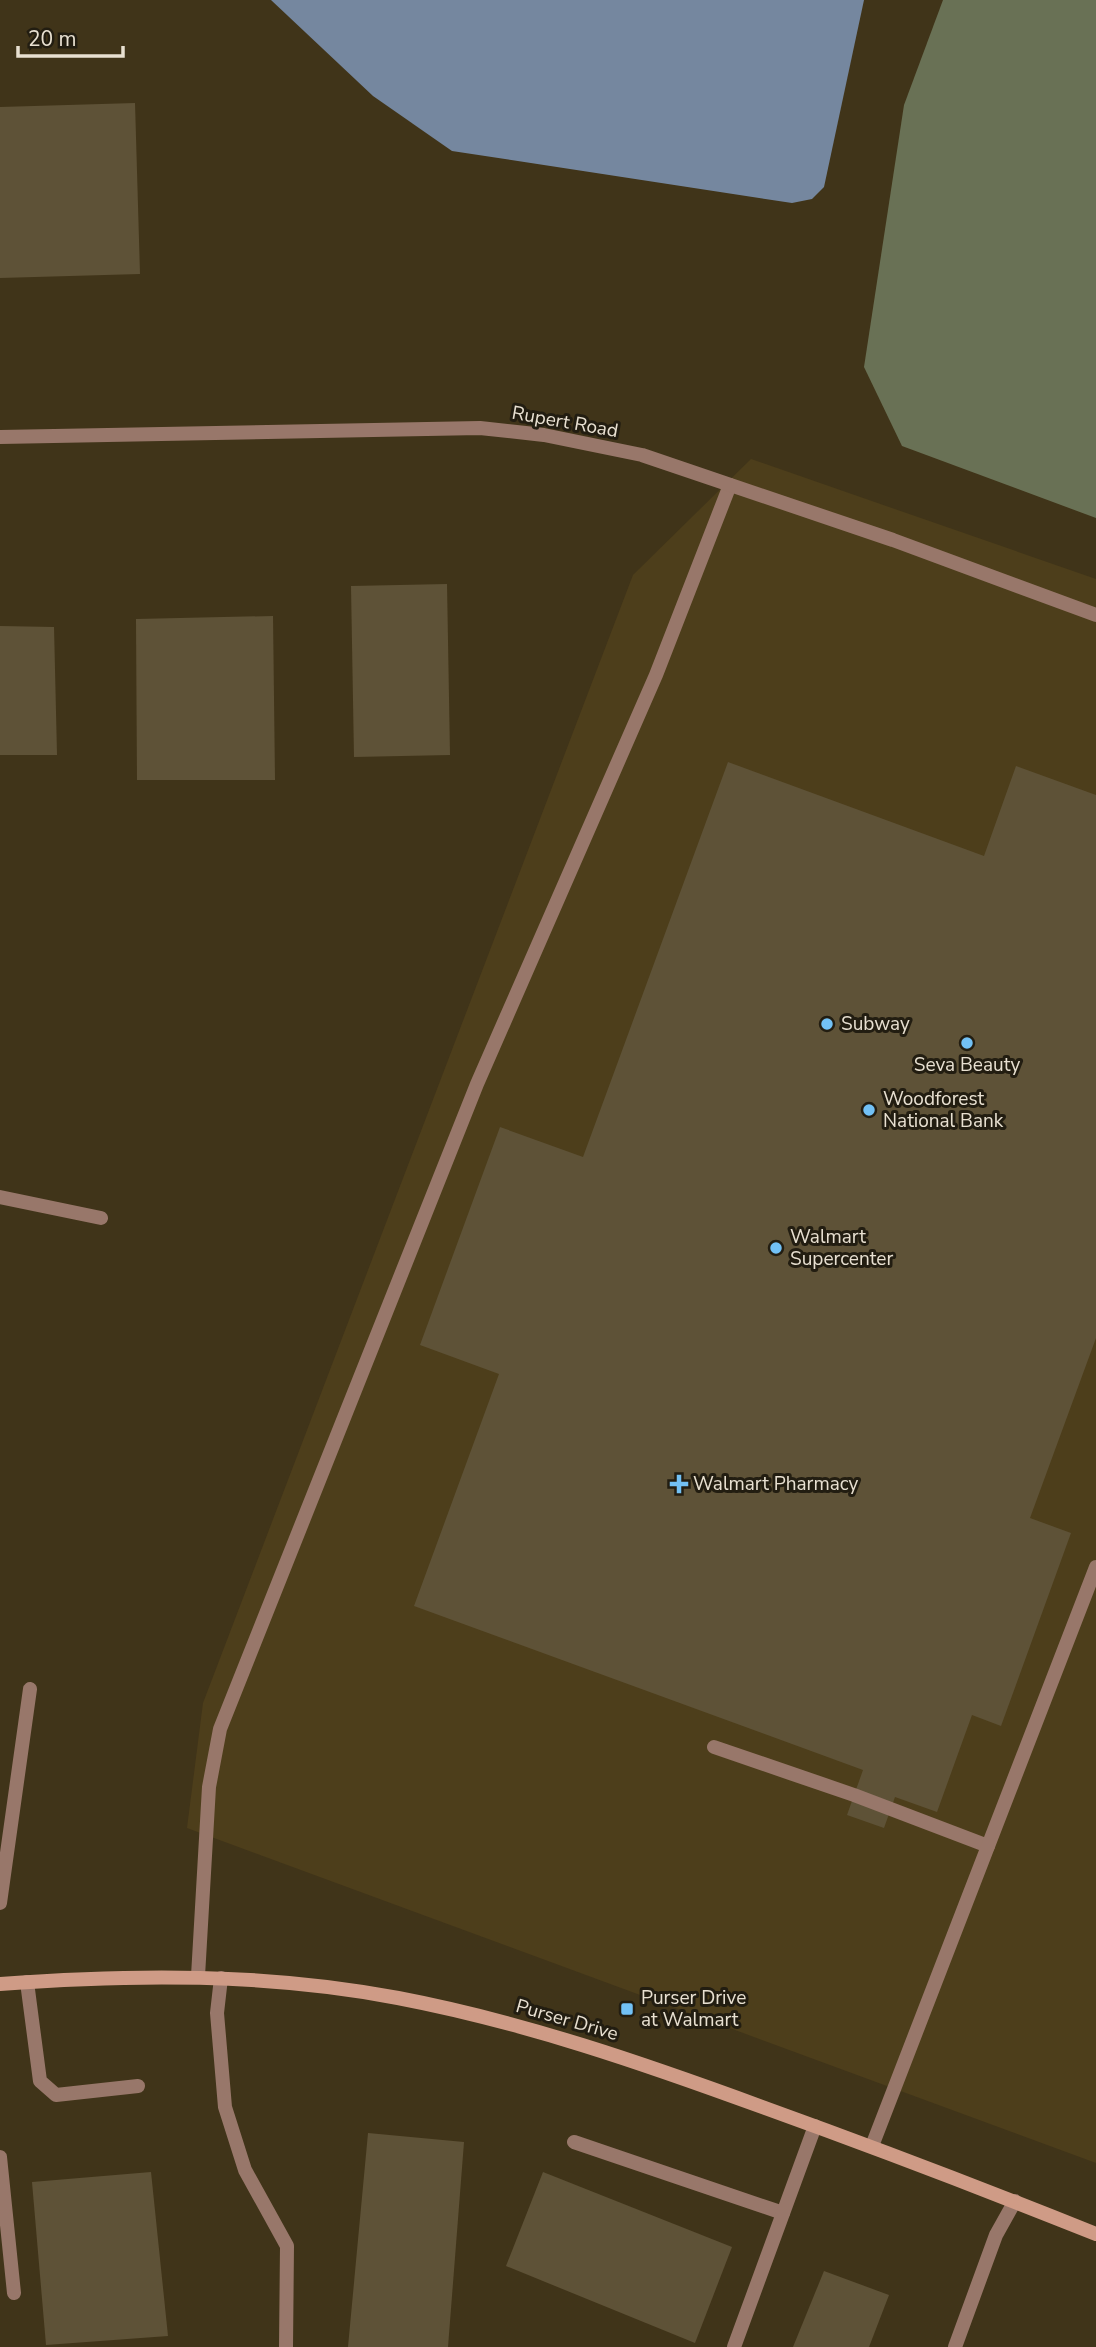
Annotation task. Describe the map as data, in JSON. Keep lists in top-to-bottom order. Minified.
{"streets":{"street":["Rupert Road","Purser Drive"]},"places":{"other":["Subway","Seva Beauty","Woodforest National Bank","Walmart Supercenter"],"health":["Walmart Pharmacy"],"transit":["Purser Drive at Walmart"]},"scale_bar":"20 m"}
